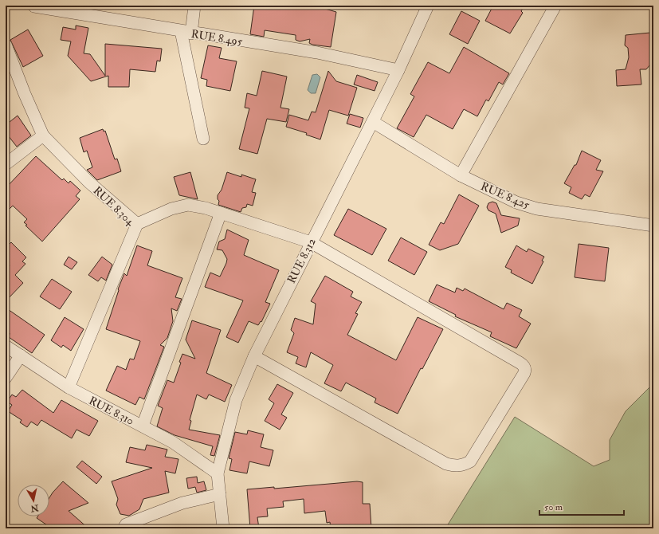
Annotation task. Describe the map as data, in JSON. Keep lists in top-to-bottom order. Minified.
{"streets":{"street":["RUE 8.495","RUE 8.425","RUE 8.304","RUE 8.312","RUE 8.310"]},"crossings":[["RUE 8.495","RUE 8.312"],["RUE 8.425","RUE 8.312"],["RUE 8.304","RUE 8.310"],["RUE 8.312","RUE 8.310"]],"scale_bar":"50 m","north":"bottom"}
